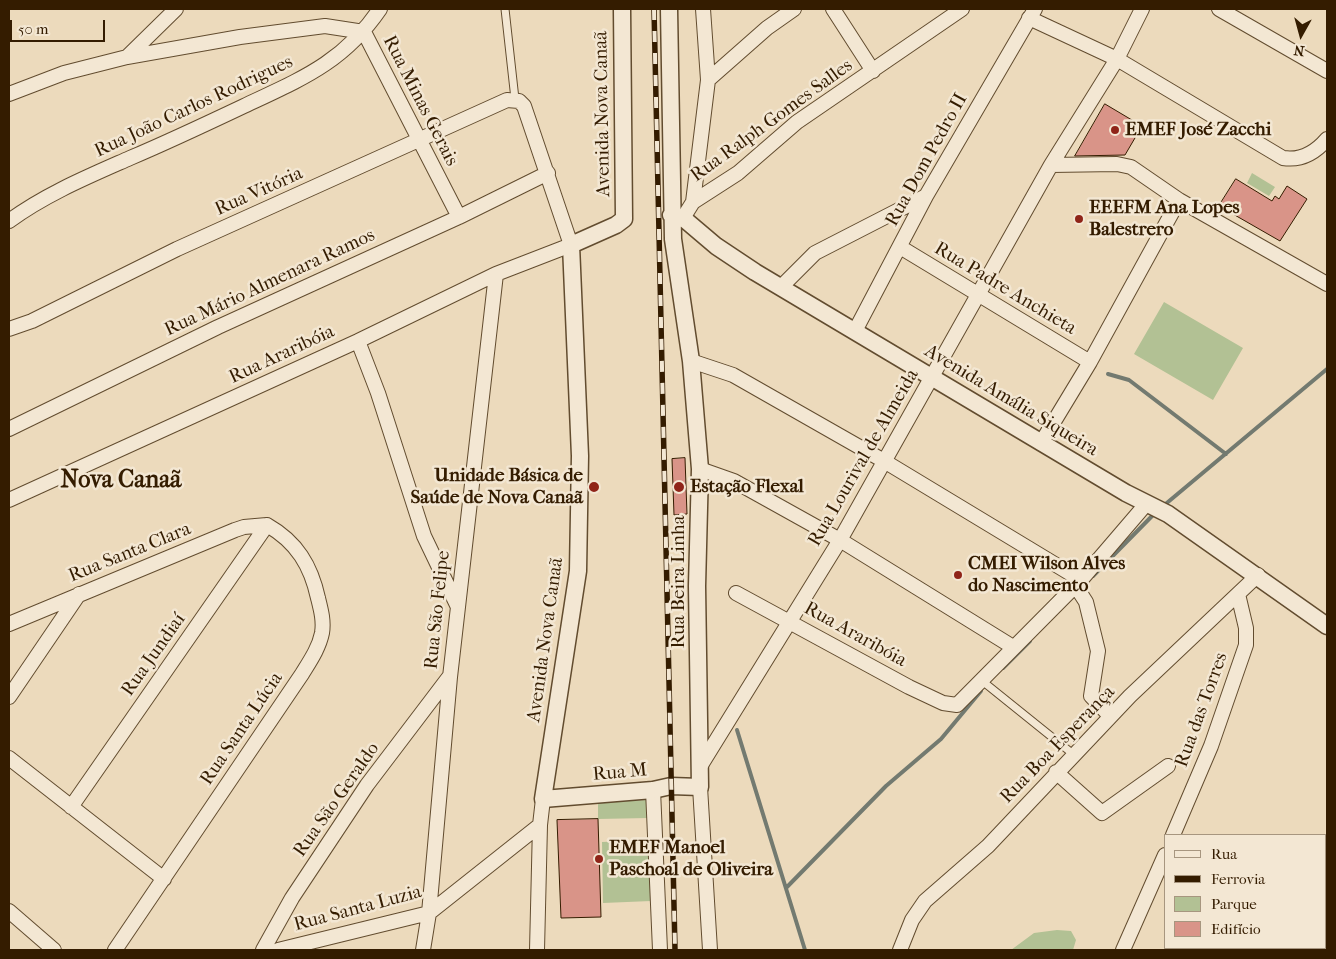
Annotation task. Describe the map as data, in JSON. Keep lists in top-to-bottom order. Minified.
{"streets":{"street":["Rua Minas Gerais","Rua João Carlos Rodrigues","Avenida Nova Canaã","Rua Ralph Gomes Salles","Rua Dom Pedro II","Rua Vitória","Rua Mário Almenara Ramos","Rua Padre Anchieta","Rua Araribóia","Avenida Amália Siqueira","Rua Lourival de Almeida","Rua Santa Clara","Rua Beira Linha","Rua São Felipe","Rua Jundiaí","Rua das Torres","Rua Santa Lúcia","Rua Boa Esperança","Rua M","Rua São Geraldo","Rua Santa Luzia"]},"crossings":[["Rua Minas Gerais","Rua João Carlos Rodrigues"],["Rua Minas Gerais","Rua Vitória"],["Rua Minas Gerais","Rua Mário Almenara Ramos"],["Avenida Nova Canaã","Rua Araribóia"],["Avenida Nova Canaã","Rua M"],["Avenida Nova Canaã","Rua Santa Luzia"],["Rua Ralph Gomes Salles","Avenida Amália Siqueira"],["Rua Ralph Gomes Salles","Rua Beira Linha"],["Rua Dom Pedro II","Rua Padre Anchieta"],["Rua Dom Pedro II","Avenida Amália Siqueira"],["Rua Padre Anchieta","Rua Lourival de Almeida"],["Rua Araribóia","Rua Lourival de Almeida"],["Rua Araribóia","Rua São Felipe"],["Avenida Amália Siqueira","Rua Lourival de Almeida"],["Avenida Amália Siqueira","Rua Beira Linha"],["Avenida Amália Siqueira","Rua Boa Esperança"],["Rua Lourival de Almeida","Rua Beira Linha"],["Rua Santa Clara","Rua Jundiaí"],["Rua Santa Clara","Rua Santa Lúcia"],["Rua Beira Linha","Rua M"],["Rua São Felipe","Rua São Geraldo"],["Rua São Felipe","Rua Santa Luzia"],["Rua Jundiaí","Rua Santa Lúcia"],["Rua das Torres","Rua Boa Esperança"]],"districts":["Nova Canaã"],"places":["EMEF José Zacchi","EEEFM Ana Lopes Balestrero","Unidade Básica de Saúde de Nova Canaã","Estação Flexal","CMEI Wilson Alves do Nascimento","EMEF Manoel Paschoal de Oliveira"],"legend":["Rua","Ferrovia","Parque","Edifício"],"scale_bar":"50 m","north":"bottom"}
